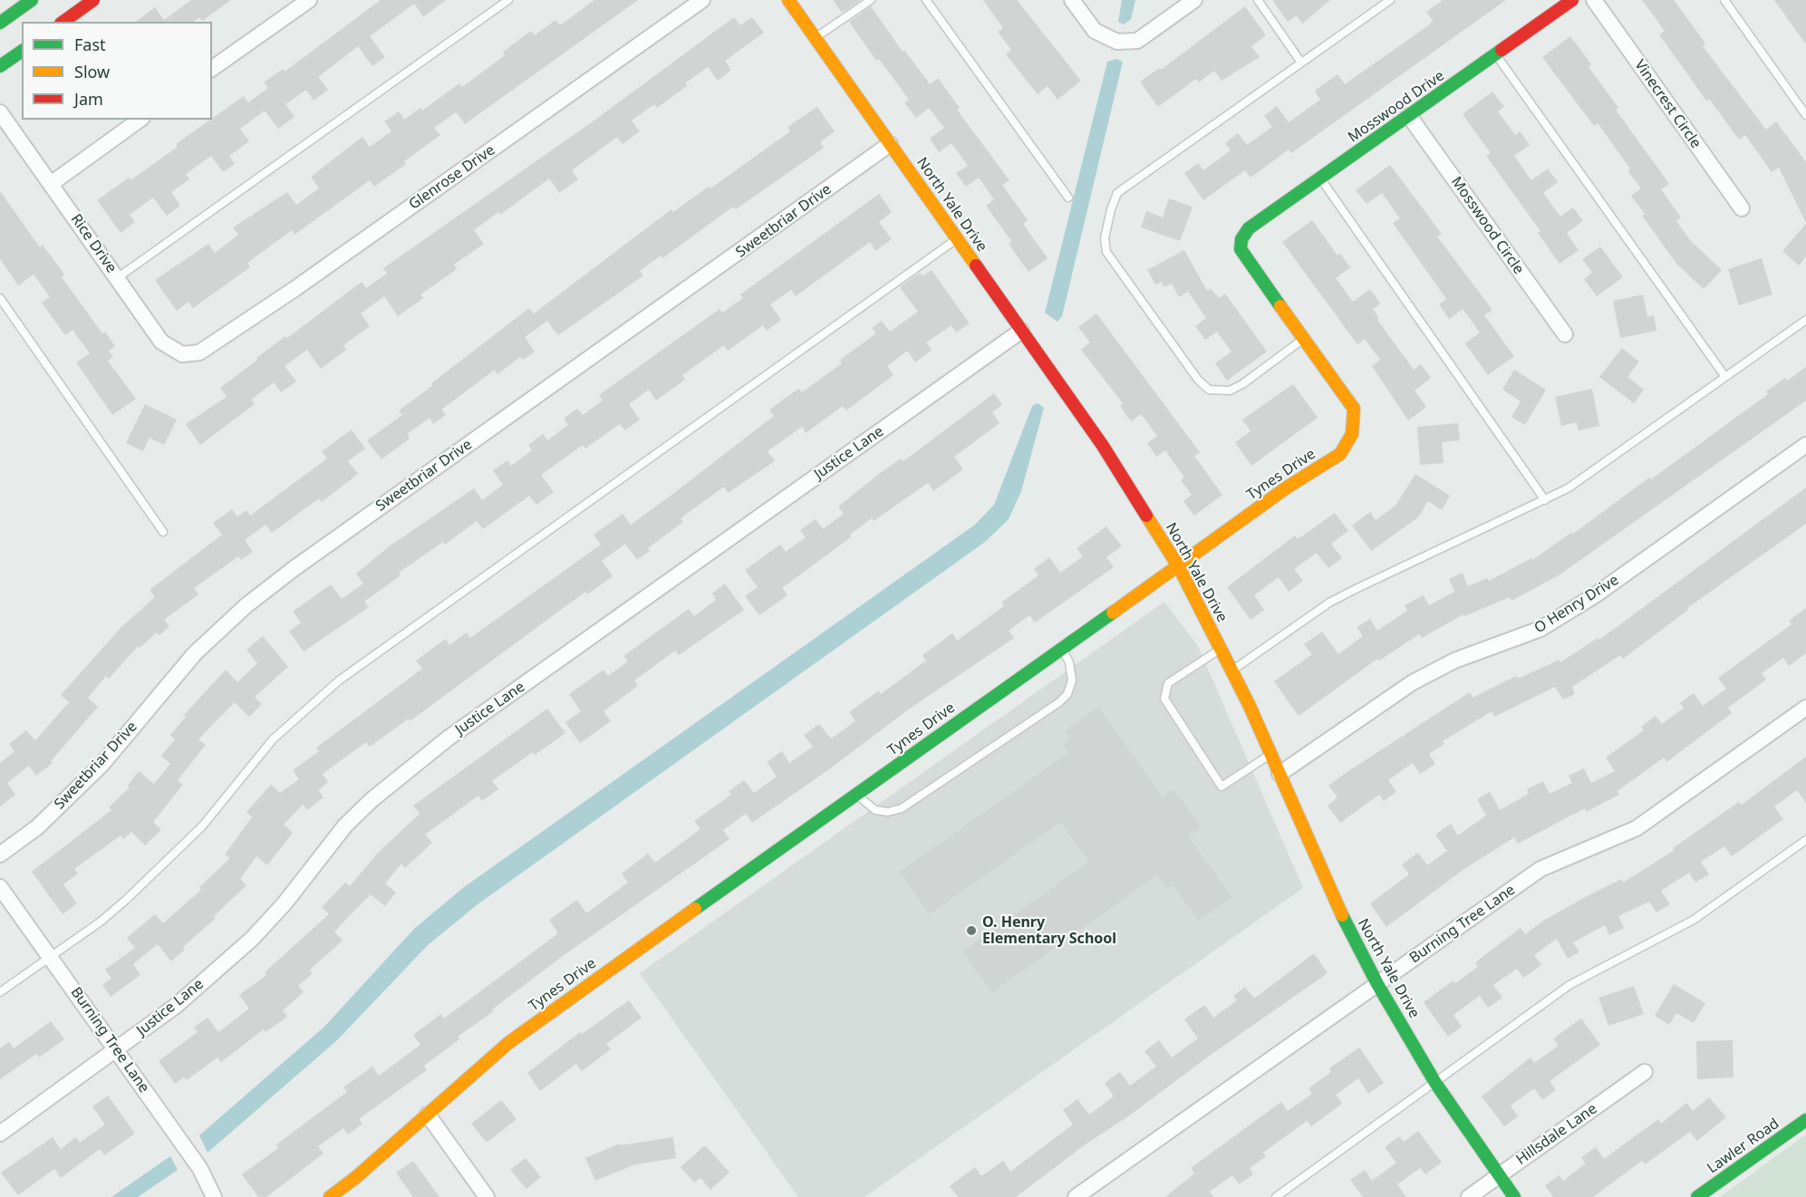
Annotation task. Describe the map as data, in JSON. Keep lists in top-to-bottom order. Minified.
{"streets":{"street":["Vinecrest Circle","Mosswood Drive","Glenrose Drive","North Yale Drive","Sweetbriar Drive","Mosswood Circle","Rice Drive","Justice Lane","Tynes Drive","O Henry Drive","Burning Tree Lane","Hillsdale Lane","Lawler Road"]},"crossings":[["Mosswood Drive","Mosswood Circle"],["Mosswood Drive","Tynes Drive"],["Glenrose Drive","Rice Drive"],["North Yale Drive","Sweetbriar Drive"],["North Yale Drive","Justice Lane"],["North Yale Drive","Tynes Drive"],["North Yale Drive","O Henry Drive"],["North Yale Drive","Burning Tree Lane"],["North Yale Drive","Hillsdale Lane"],["Justice Lane","Burning Tree Lane"]],"places":["O. Henry Elementary School"],"legend":["Fast","Slow","Jam"]}
